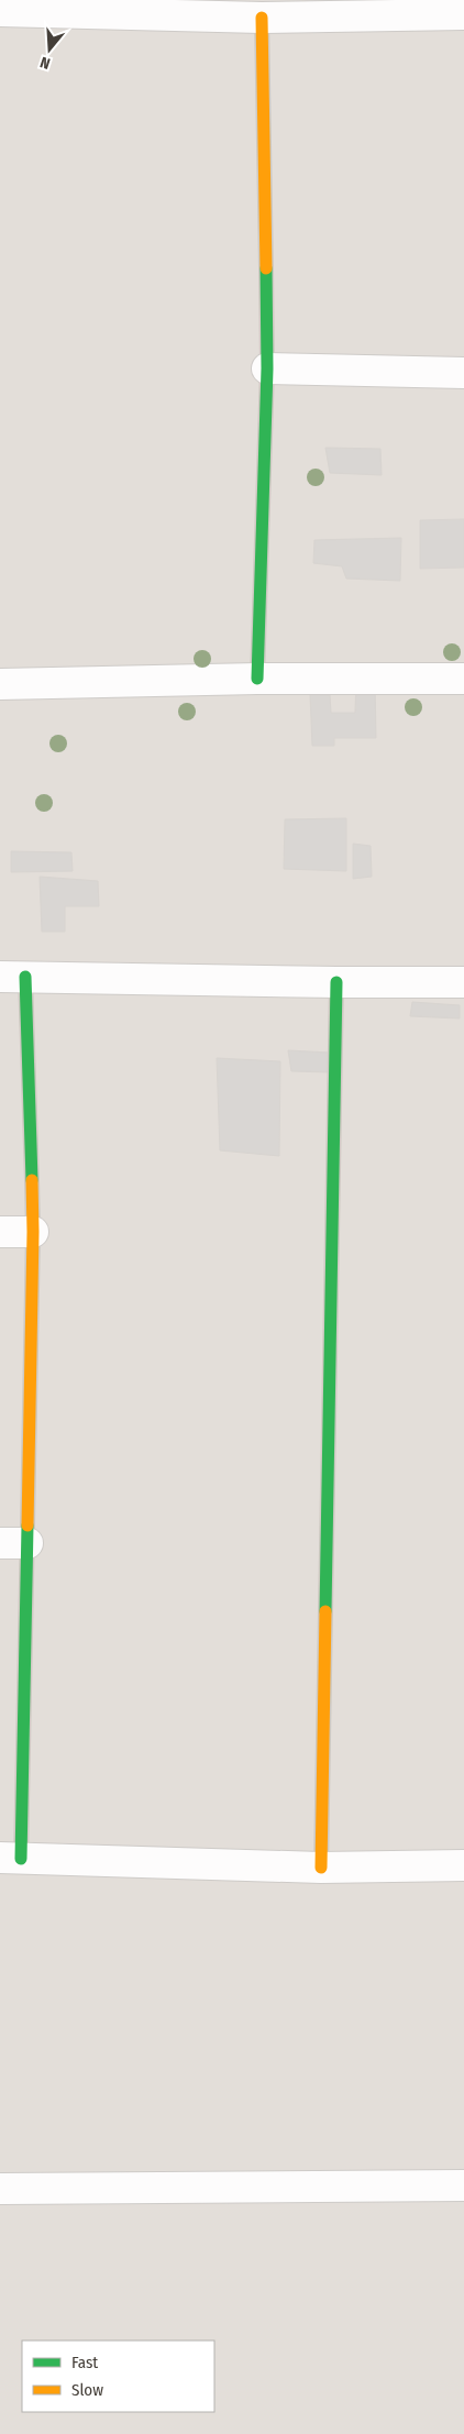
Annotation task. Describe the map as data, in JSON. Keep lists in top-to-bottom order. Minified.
{"legend":["Fast","Slow"],"north":"bottom"}
